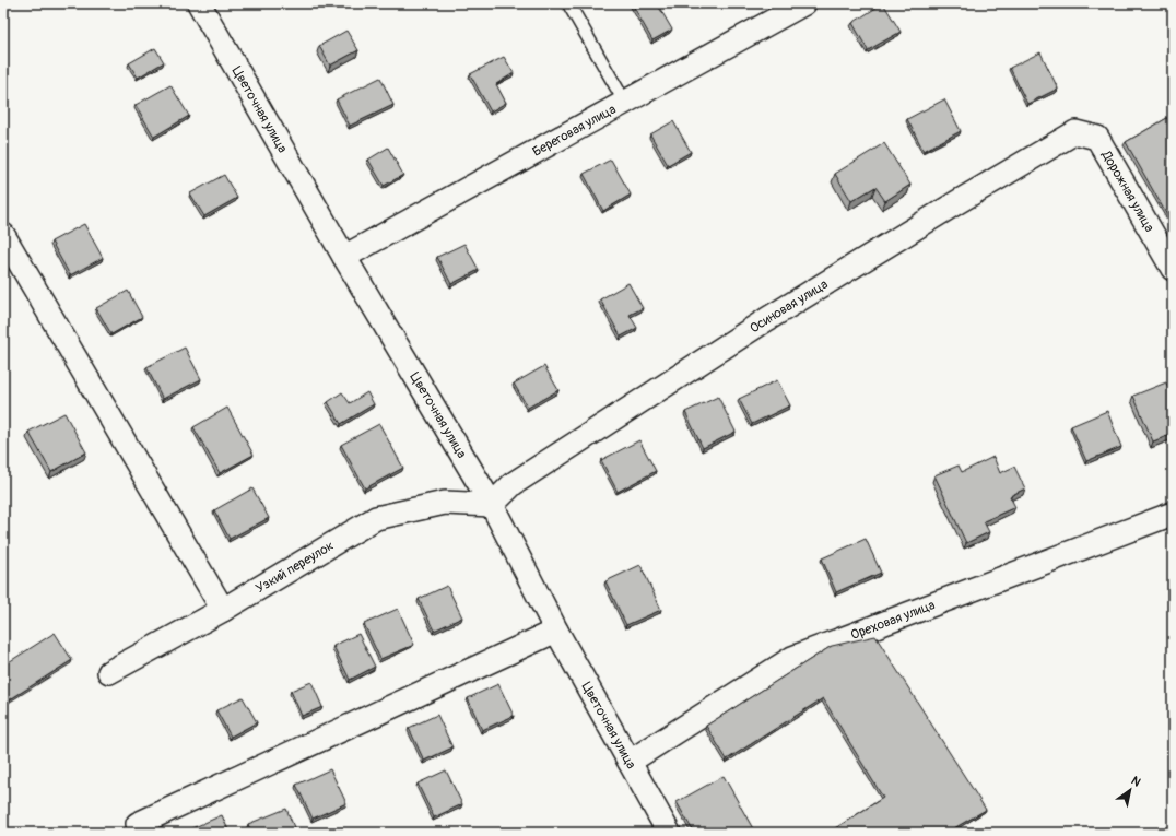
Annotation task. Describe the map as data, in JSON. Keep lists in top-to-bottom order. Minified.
{"streets":{"street":["Цветочная улица","Береговая улица","Дорожная улица","Осиновая улица","Узкий переулок","Ореховая улица"]},"crossings":[["Цветочная улица","Береговая улица"],["Цветочная улица","Осиновая улица"],["Цветочная улица","Узкий переулок"],["Цветочная улица","Ореховая улица"],["Дорожная улица","Осиновая улица"],["Осиновая улица","Узкий переулок"]],"north":"top right"}
